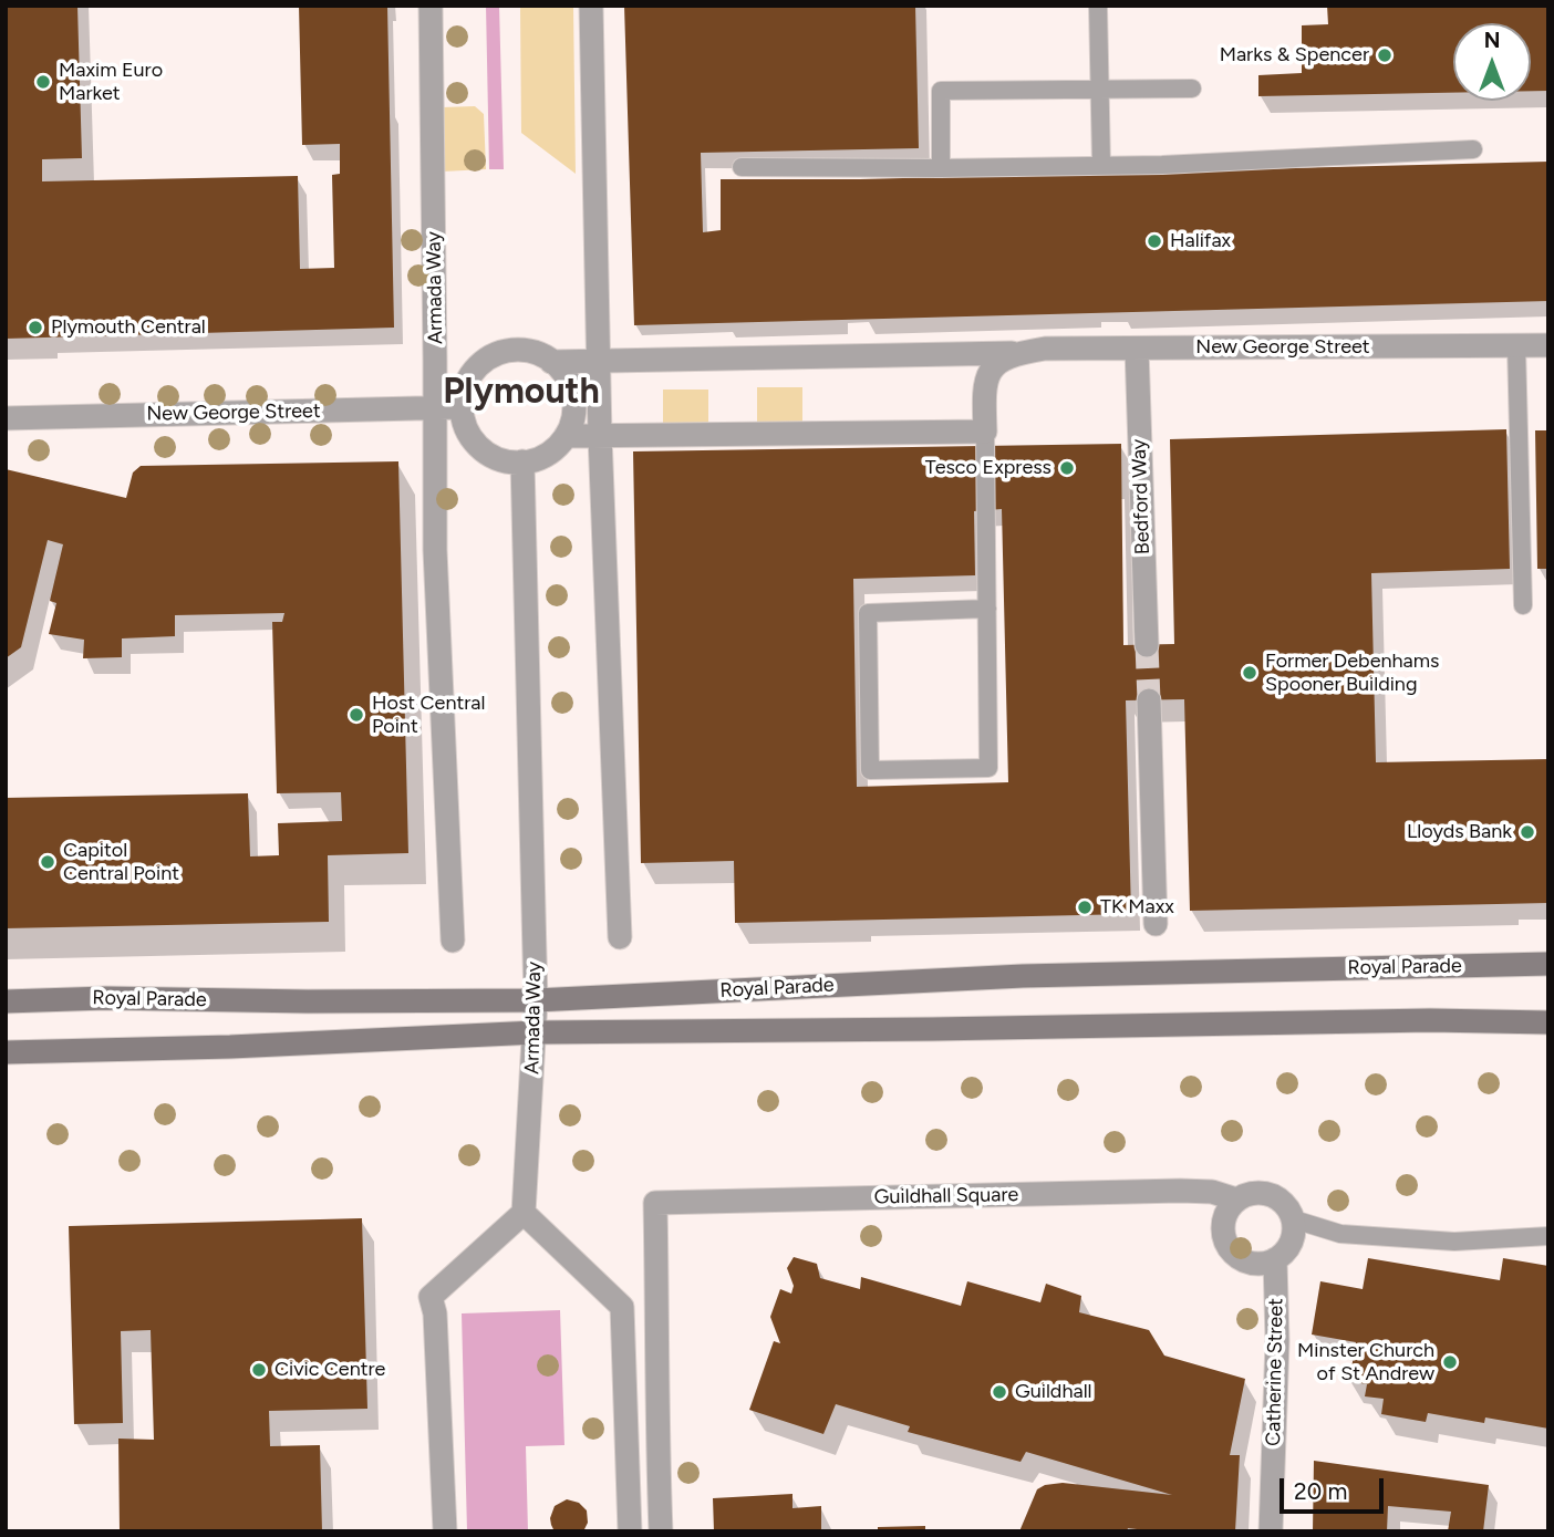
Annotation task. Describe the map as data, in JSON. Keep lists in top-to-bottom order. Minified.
{"streets":{"street":["Armada Way","New George Street","Bedford Way","Royal Parade","Guildhall Square","Catherine Street"]},"crossings":[["Armada Way","New George Street"],["Armada Way","Royal Parade"],["New George Street","Bedford Way"],["Guildhall Square","Catherine Street"]],"districts":["Plymouth"],"places":["Marks & Spencer","Maxim Euro Market","Halifax","Plymouth Central","Tesco Express","Former Debenhams Spooner Building","Host Central Point","Lloyds Bank","Capitol Central Point","TK Maxx","Minster Church of St Andrew","Civic Centre","Guildhall"],"scale_bar":"20 m","north":"top"}
